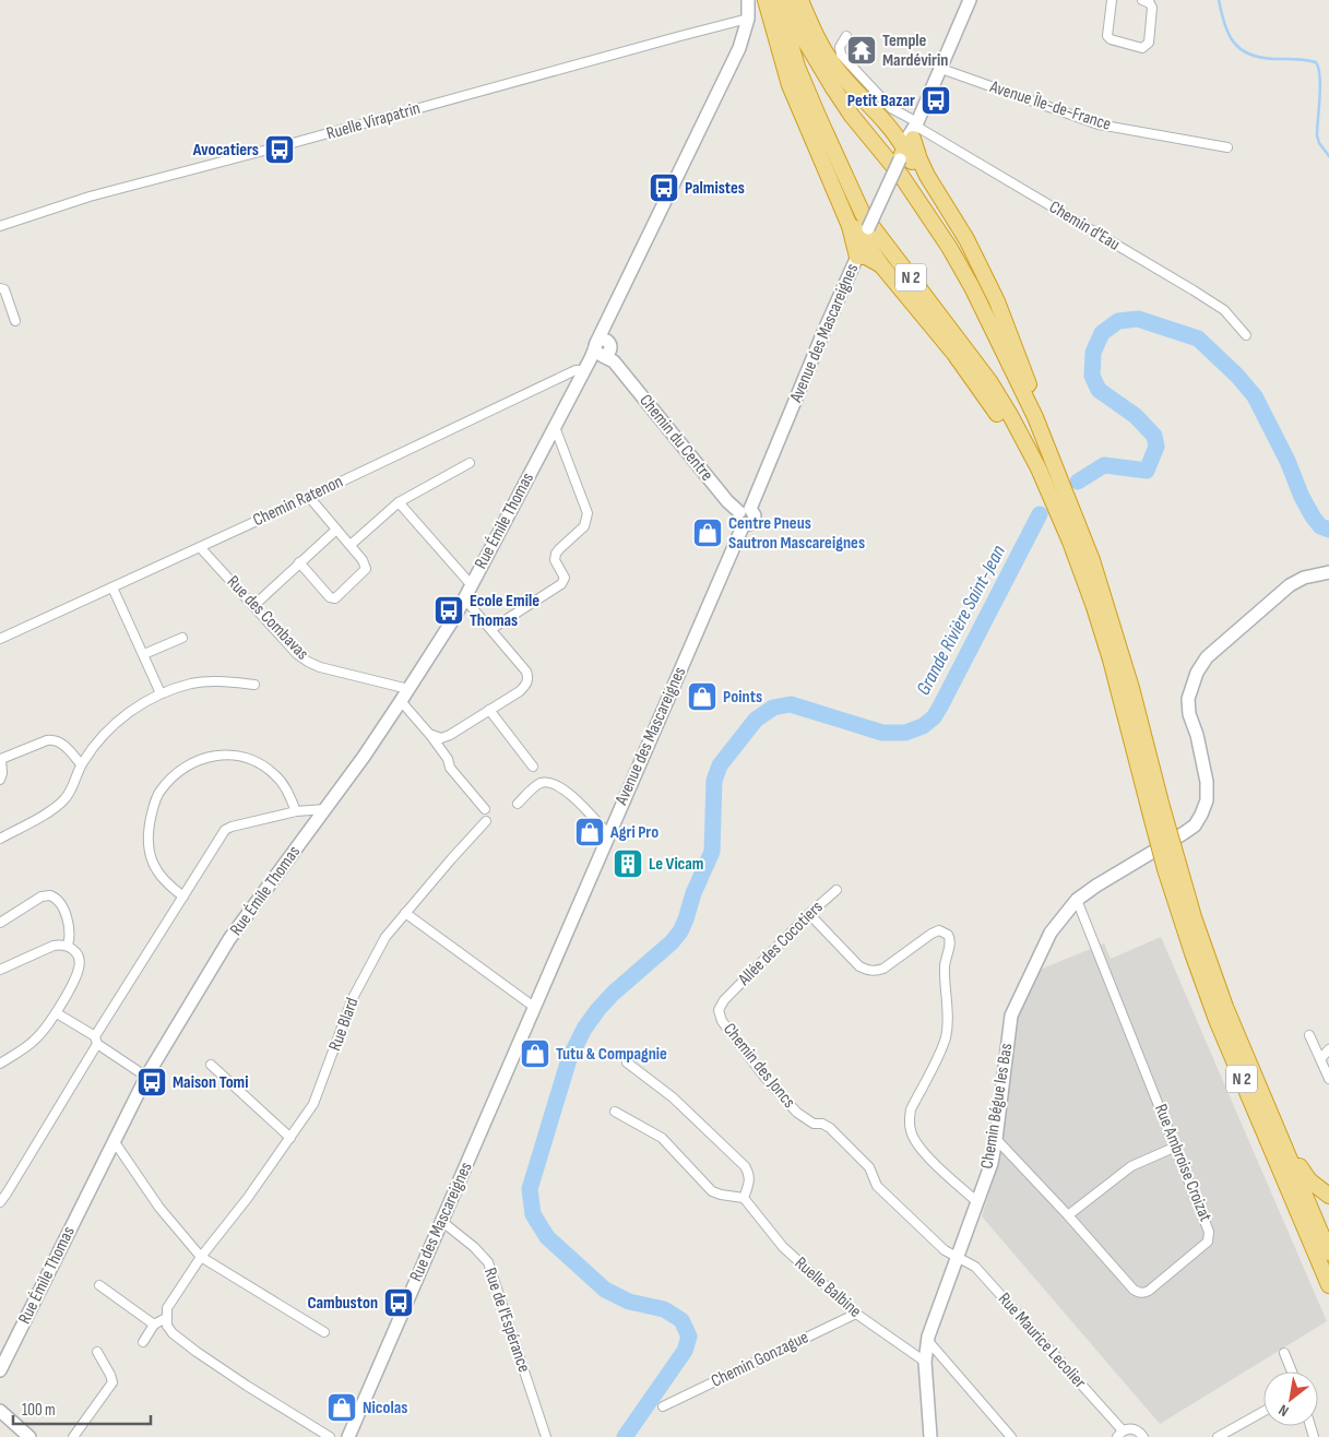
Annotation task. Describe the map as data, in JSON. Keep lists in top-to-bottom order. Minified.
{"streets":{"highway":["N 2"],"street":["Avenue Île-de-France","Ruelle Virapatrin","Chemin d'Eau","Avenue des Mascareignes","Chemin du Centre","Chemin Ratenon","Rue Émile Thomas","Rue des Combavas","Allée des Cocotiers","Rue Blard","Chemin des Joncs","Chemin Bégue les Bas","Rue Ambroise Croizat","Rue des Mascareignes","Ruelle Balbine","Rue de l'Espérance","Rue Maurice Lecolier","Chemin Gonzague"]},"crossings":[["Chemin d'Eau","Avenue des Mascareignes"],["Avenue des Mascareignes","Chemin du Centre"],["Avenue des Mascareignes","Rue des Mascareignes"],["Chemin du Centre","Chemin Ratenon"],["Chemin du Centre","Rue Émile Thomas"],["Chemin Ratenon","Rue Émile Thomas"],["Chemin Ratenon","Rue des Combavas"],["Rue Émile Thomas","Rue des Combavas"],["Allée des Cocotiers","Chemin des Joncs"],["Chemin des Joncs","Chemin Bégue les Bas"],["Chemin des Joncs","Rue Maurice Lecolier"],["Chemin Bégue les Bas","Rue Ambroise Croizat"],["Chemin Bégue les Bas","Ruelle Balbine"],["Chemin Bégue les Bas","Rue Maurice Lecolier"],["Rue des Mascareignes","Rue de l'Espérance"],["Ruelle Balbine","Chemin Gonzague"]],"water":["Grande Rivière Saint-Jean"],"places":{"temple":["Temple Mardévirin"],"bus stop":["Petit Bazar","Avocatiers","Palmistes","Ecole Emile Thomas","Maison Tomi","Cambuston"],"shop":["Centre Pneus Sautron Mascareignes","Points","Agri Pro","Tutu & Compagnie","Nicolas"],"building":["Le Vicam"]},"scale_bar":"100 m","north":"bottom left"}
